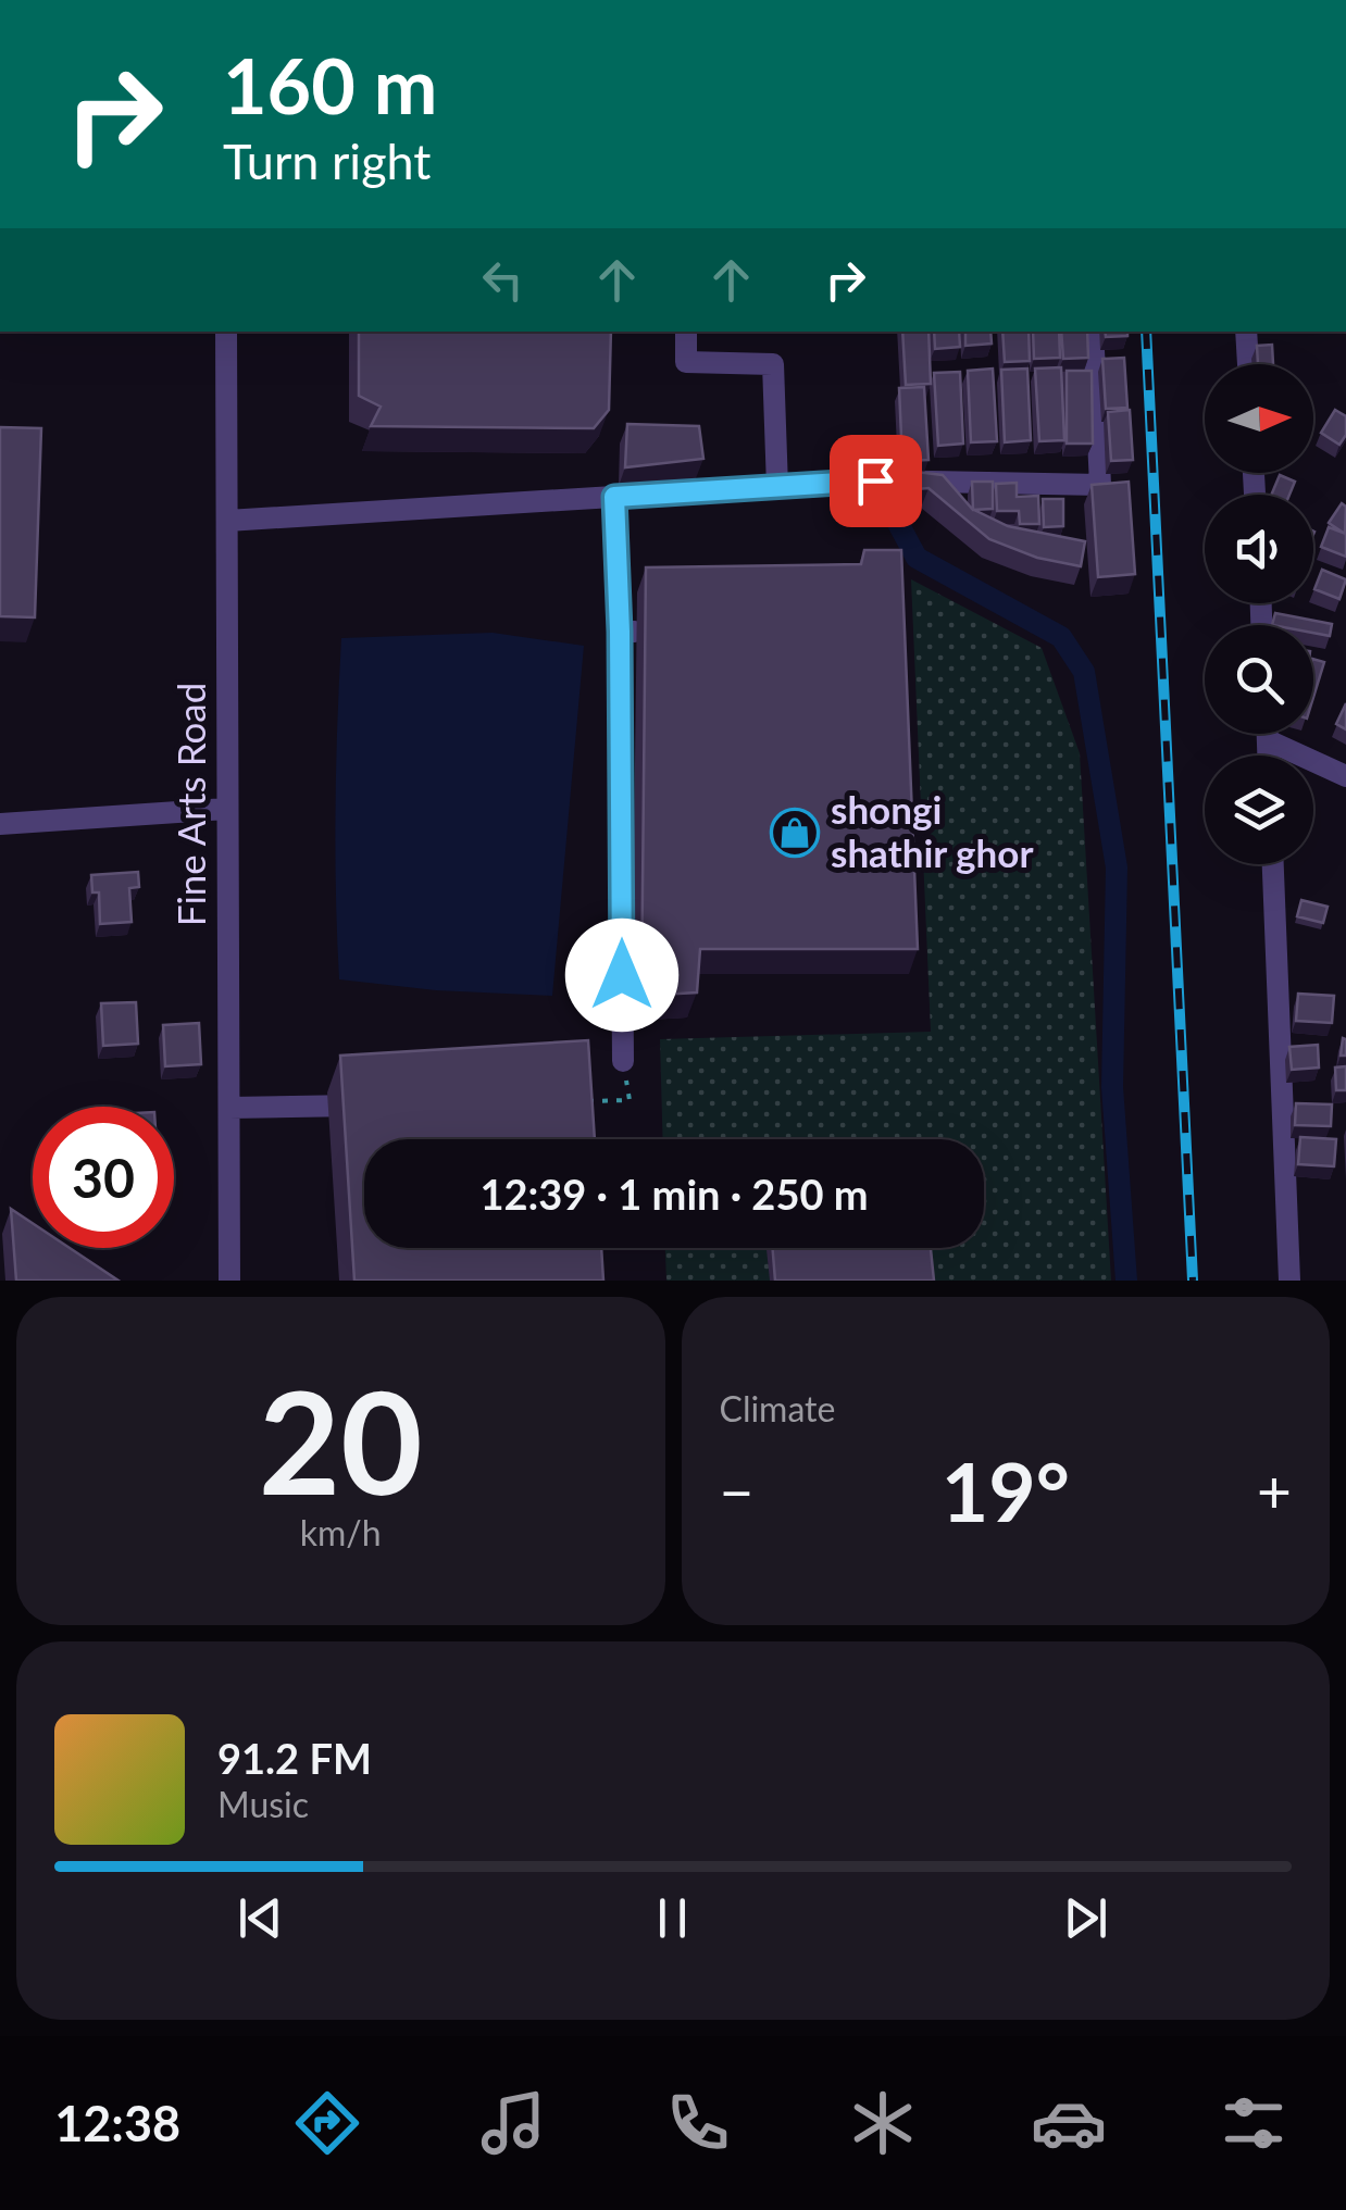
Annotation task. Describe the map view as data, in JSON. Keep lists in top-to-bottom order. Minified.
{"streets":{"street":["Fine Arts Road"]},"places":{"shop":["shongi shathir ghor"]},"north":"right","page":{"turn":["160 m","Turn right"],"limit":"30","trip":"12:39 · 1 min · 250 m","tile":[["20","km/h"],"Climate"],"heat":["−","19°","+"],"song":["91.2 FM","Music"],"tabs":"12:38"}}
